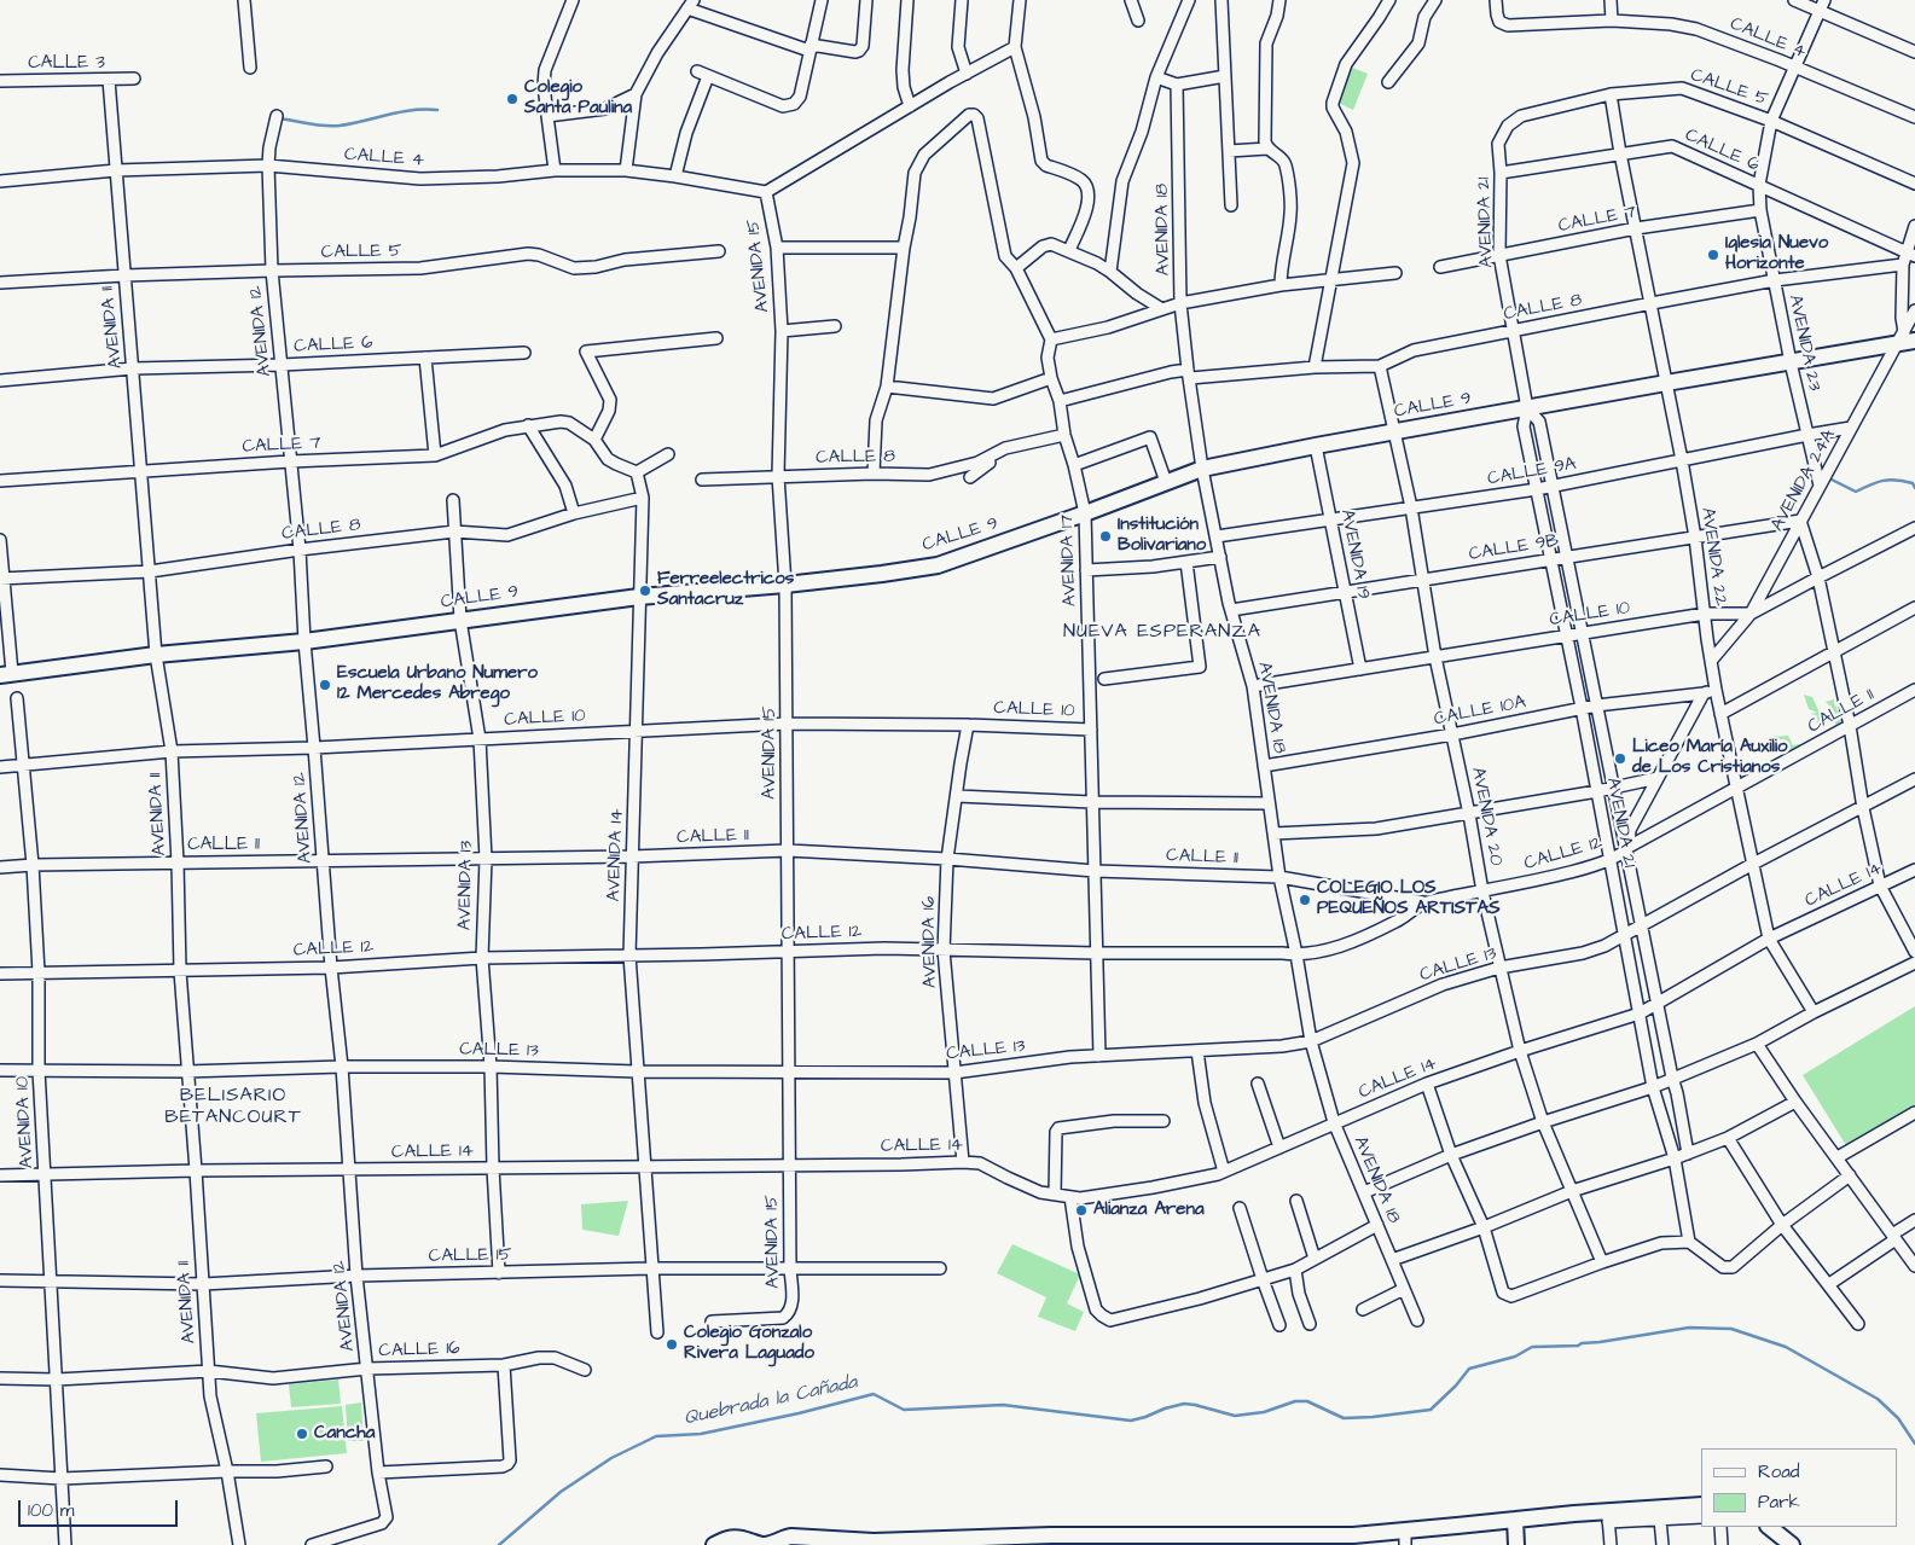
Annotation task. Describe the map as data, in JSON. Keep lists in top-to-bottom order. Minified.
{"streets":{"street":["CALLE 4","CALLE 3","CALLE 5","CALLE 6","CALLE 7","AVENIDA 21","AVENIDA 18","AVENIDA 15","CALLE 8","AVENIDA 11","AVENIDA 12","AVENIDA 23","CALLE 9","CALLE 9A","AVENIDA 24A","CALLE 9B","AVENIDA 19","AVENIDA 22","AVENIDA 17","CALLE 10","CALLE 10A","CALLE 11","AVENIDA 20","CALLE 12","AVENIDA 14","AVENIDA 13","CALLE 14","AVENIDA 16","CALLE 13","AVENIDA 10","CALLE 15","CALLE 16"]},"crossings":[["CALLE 4","AVENIDA 15"],["CALLE 4","AVENIDA 11"],["CALLE 4","AVENIDA 12"],["CALLE 4","AVENIDA 23"],["CALLE 3","AVENIDA 11"],["CALLE 5","AVENIDA 21"],["CALLE 5","AVENIDA 11"],["CALLE 5","AVENIDA 12"],["CALLE 5","AVENIDA 23"],["CALLE 5","AVENIDA 22"],["CALLE 6","AVENIDA 21"],["CALLE 6","AVENIDA 11"],["CALLE 6","AVENIDA 12"],["CALLE 6","AVENIDA 23"],["CALLE 6","AVENIDA 22"],["CALLE 7","AVENIDA 21"],["CALLE 7","AVENIDA 11"],["CALLE 7","AVENIDA 12"],["CALLE 7","AVENIDA 23"],["CALLE 7","AVENIDA 22"],["AVENIDA 21","CALLE 8"],["AVENIDA 21","CALLE 9"],["AVENIDA 21","CALLE 9A"],["AVENIDA 21","CALLE 9B"],["AVENIDA 21","CALLE 10"],["AVENIDA 21","CALLE 10A"],["AVENIDA 21","CALLE 11"],["AVENIDA 21","CALLE 12"],["AVENIDA 21","CALLE 14"],["AVENIDA 21","CALLE 13"],["AVENIDA 18","CALLE 8"],["AVENIDA 18","CALLE 9"],["AVENIDA 18","CALLE 9A"],["AVENIDA 18","CALLE 9B"],["AVENIDA 18","CALLE 10"],["AVENIDA 18","CALLE 10A"],["AVENIDA 18","CALLE 11"],["AVENIDA 18","CALLE 12"],["AVENIDA 18","CALLE 14"],["AVENIDA 18","CALLE 13"],["AVENIDA 15","CALLE 8"],["AVENIDA 15","CALLE 9"],["AVENIDA 15","CALLE 10"],["AVENIDA 15","CALLE 11"],["AVENIDA 15","CALLE 12"],["AVENIDA 15","CALLE 14"],["AVENIDA 15","CALLE 13"],["AVENIDA 15","CALLE 15"],["CALLE 8","AVENIDA 11"],["CALLE 8","AVENIDA 12"],["CALLE 8","AVENIDA 23"],["CALLE 8","AVENIDA 22"],["CALLE 8","AVENIDA 17"],["CALLE 8","AVENIDA 20"],["CALLE 8","AVENIDA 14"],["CALLE 8","AVENIDA 13"],["AVENIDA 11","CALLE 9"],["AVENIDA 11","CALLE 10"],["AVENIDA 11","CALLE 11"],["AVENIDA 11","CALLE 12"],["AVENIDA 11","CALLE 14"],["AVENIDA 11","CALLE 13"],["AVENIDA 11","CALLE 15"],["AVENIDA 11","CALLE 16"],["AVENIDA 12","CALLE 9"],["AVENIDA 12","CALLE 10"],["AVENIDA 12","CALLE 11"],["AVENIDA 12","CALLE 12"],["AVENIDA 12","CALLE 14"],["AVENIDA 12","CALLE 13"],["AVENIDA 12","CALLE 15"],["AVENIDA 12","CALLE 16"],["AVENIDA 23","CALLE 9"],["AVENIDA 23","CALLE 9A"],["AVENIDA 23","AVENIDA 24A"],["CALLE 9","AVENIDA 24A"],["CALLE 9","AVENIDA 19"],["CALLE 9","AVENIDA 22"],["CALLE 9","AVENIDA 17"],["CALLE 9","AVENIDA 20"],["CALLE 9","AVENIDA 14"],["CALLE 9","AVENIDA 13"],["CALLE 9A","AVENIDA 24A"],["CALLE 9A","AVENIDA 19"],["CALLE 9A","AVENIDA 22"],["CALLE 9A","AVENIDA 20"],["AVENIDA 24A","CALLE 9B"],["AVENIDA 24A","AVENIDA 22"],["AVENIDA 24A","CALLE 10"],["CALLE 9B","AVENIDA 19"],["CALLE 9B","AVENIDA 22"],["CALLE 9B","AVENIDA 20"],["AVENIDA 19","CALLE 10"],["AVENIDA 22","CALLE 10"],["AVENIDA 22","CALLE 11"],["AVENIDA 22","CALLE 14"],["AVENIDA 22","CALLE 13"],["AVENIDA 17","CALLE 10"],["AVENIDA 17","CALLE 11"],["AVENIDA 17","CALLE 12"],["AVENIDA 17","CALLE 13"],["CALLE 10","AVENIDA 20"],["CALLE 10","AVENIDA 14"],["CALLE 10","AVENIDA 13"],["CALLE 10","AVENIDA 16"],["CALLE 10","AVENIDA 10"],["CALLE 10A","AVENIDA 20"],["CALLE 11","CALLE 12"],["CALLE 11","AVENIDA 14"],["CALLE 11","AVENIDA 13"],["CALLE 11","AVENIDA 16"],["CALLE 11","AVENIDA 10"],["AVENIDA 20","CALLE 12"],["AVENIDA 20","CALLE 14"],["AVENIDA 20","CALLE 13"],["CALLE 12","AVENIDA 14"],["CALLE 12","AVENIDA 13"],["CALLE 12","AVENIDA 16"],["CALLE 12","AVENIDA 10"],["AVENIDA 14","CALLE 14"],["AVENIDA 14","CALLE 13"],["AVENIDA 14","CALLE 15"],["AVENIDA 13","CALLE 14"],["AVENIDA 13","CALLE 13"],["AVENIDA 13","CALLE 15"],["CALLE 14","AVENIDA 16"],["CALLE 14","AVENIDA 10"],["AVENIDA 16","CALLE 13"],["CALLE 13","AVENIDA 10"],["AVENIDA 10","CALLE 15"],["AVENIDA 10","CALLE 16"]],"districts":["NUEVA ESPERANZA","BELISARIO BETANCOURT"],"water":["Quebrada la Cañada"],"places":["Colegio Santa Paulina","Iglesia Nuevo Horizonte","Institución Bolivariano","Ferreelectricos Santacruz","Escuela Urbano Numero 12 Mercedes Abrego","Liceo María Auxilio de Los Cristianos","COLEGIO LOS PEQUEÑOS ARTISTAS","Alianza Arena","Colegio Gonzalo Rivera Laguado","Cancha"],"legend":["Road","Park"],"scale_bar":"100 m"}
